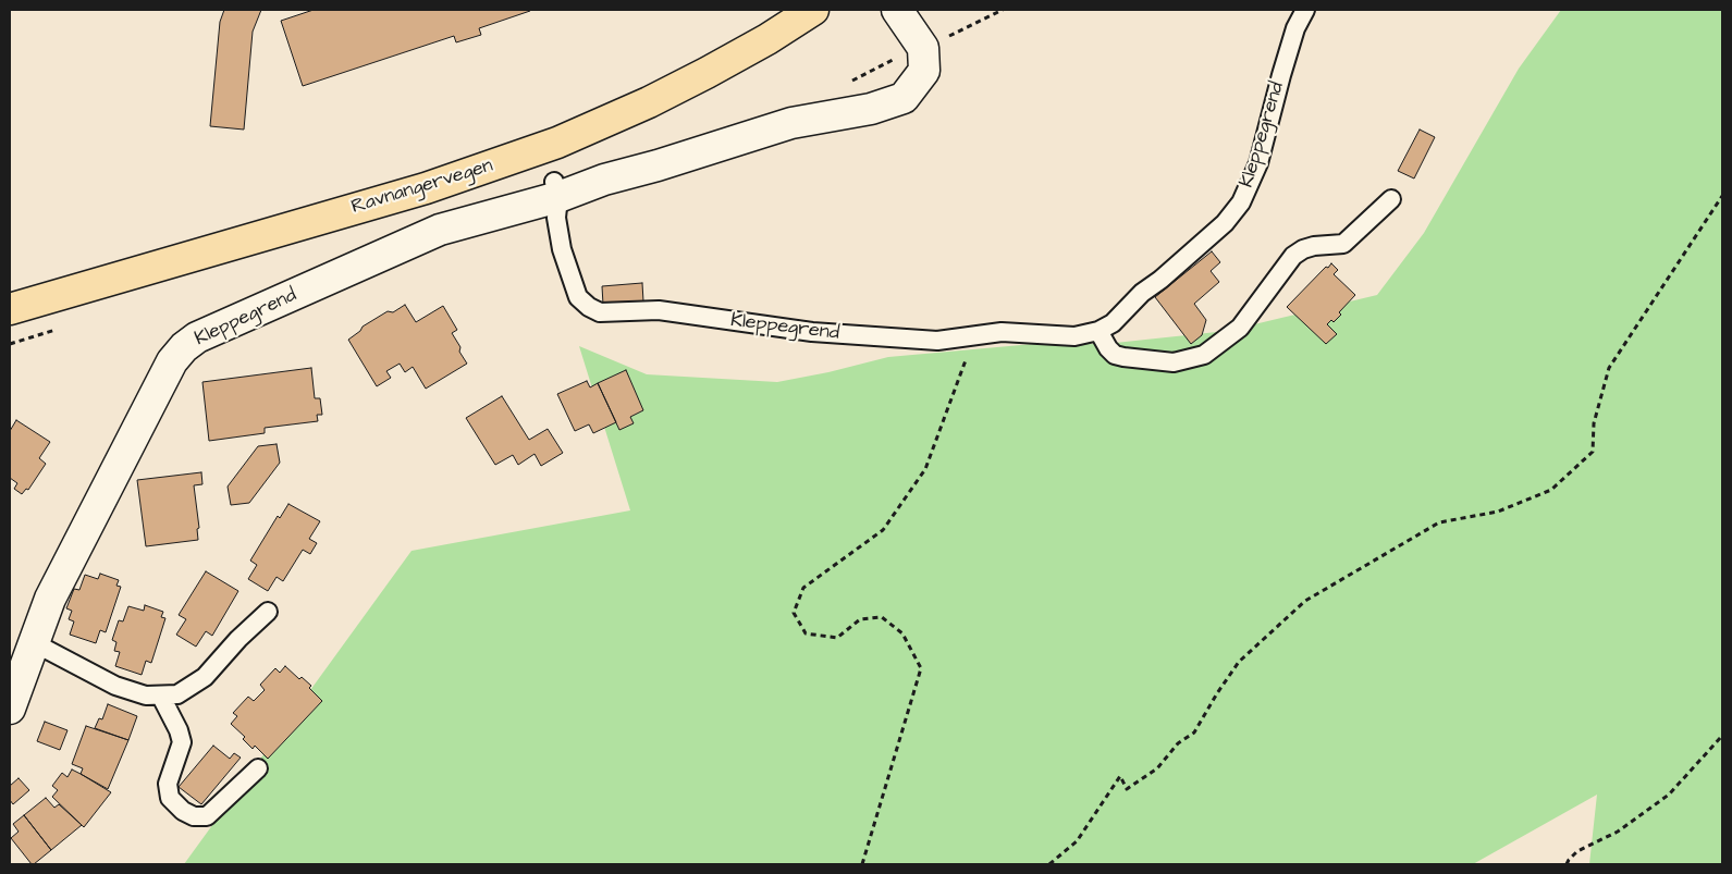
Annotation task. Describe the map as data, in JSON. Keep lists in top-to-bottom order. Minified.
{"streets":{"main road":["Ravnangervegen"],"street":["Kleppegrend"]}}
